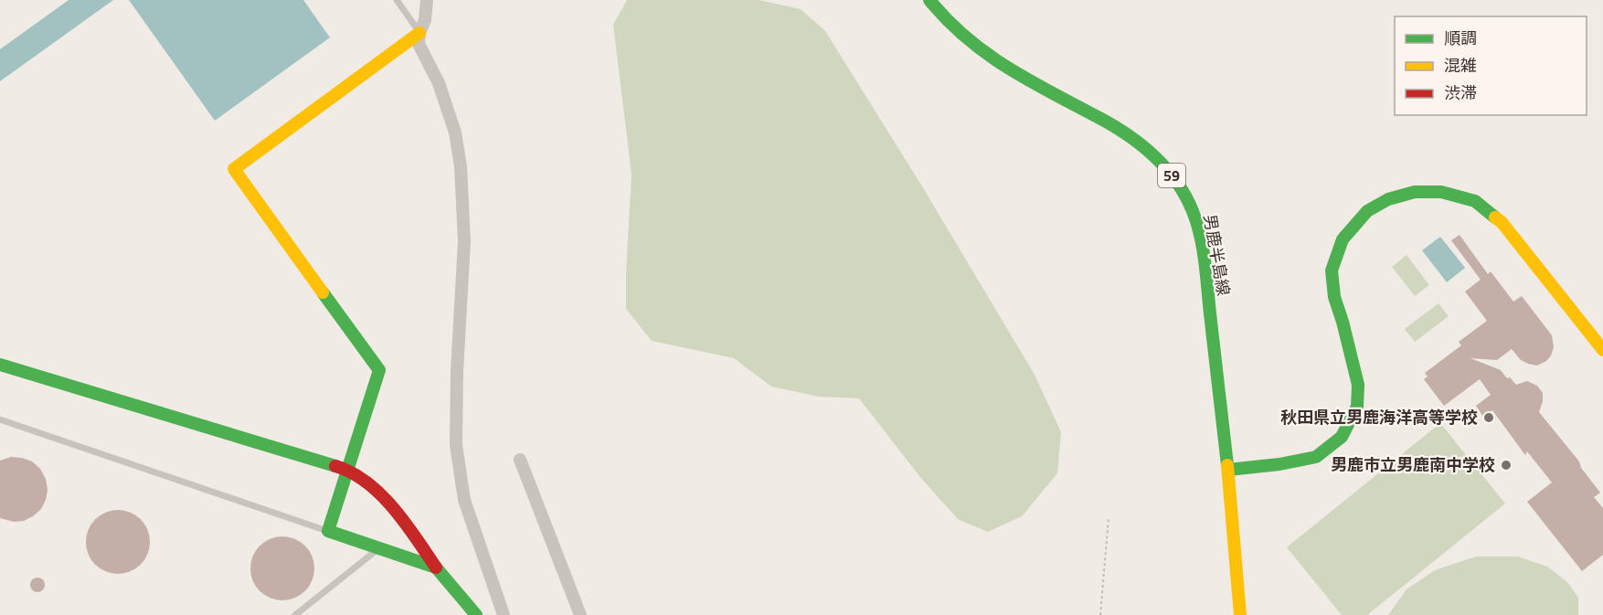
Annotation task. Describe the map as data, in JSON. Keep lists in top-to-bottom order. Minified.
{"streets":{"street":["59","男鹿半島線"]},"places":["秋田県立男鹿海洋高等学校","男鹿市立男鹿南中学校"],"legend":["順調","混雑","渋滞"]}
